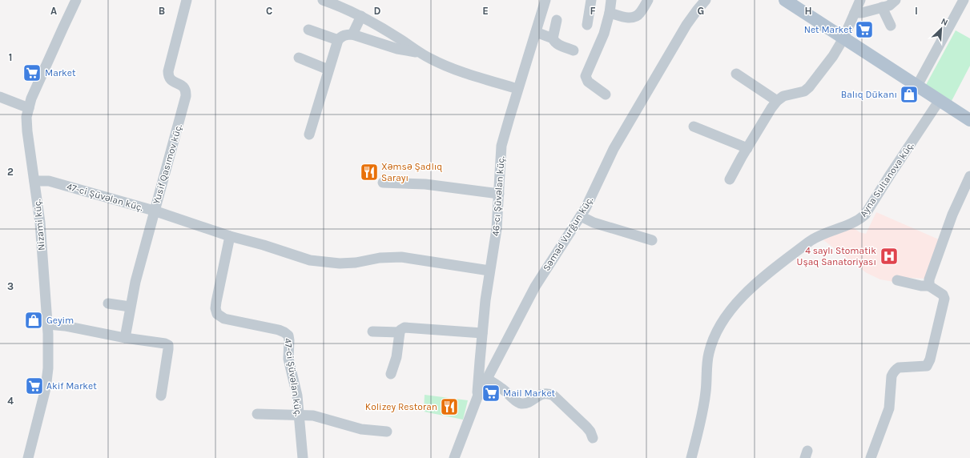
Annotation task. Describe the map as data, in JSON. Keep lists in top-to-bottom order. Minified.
{"streets":{"street":["Yusif Qasımov küç.","Ayna Sultanova küç.","46-cı Şüvəlan küç.","47-ci Şüvəlan küç.","Nizami küç.","Səməd Vurğun küç."]},"crossings":[["Yusif Qasımov küç.","47-ci Şüvəlan küç."],["46-cı Şüvəlan küç.","47-ci Şüvəlan küç."],["46-cı Şüvəlan küç.","Səməd Vurğun küç."],["47-ci Şüvəlan küç.","Nizami küç."]],"places":{"supermarket":["Net Market","Market","Akif Market","Mail Market"],"shop":["Balıq Dükanı","Geyim"],"restaurant":["Xəmsə Şadlıq Sarayı","Kolizey Restoran"],"hospital":["4 saylı Stomatik Uşaq Sanatoriyası"]},"north":"top right","grid":{"columns":["A","B","C","D","E","F","G","H","I"],"rows":["1","2","3","4"]}}
